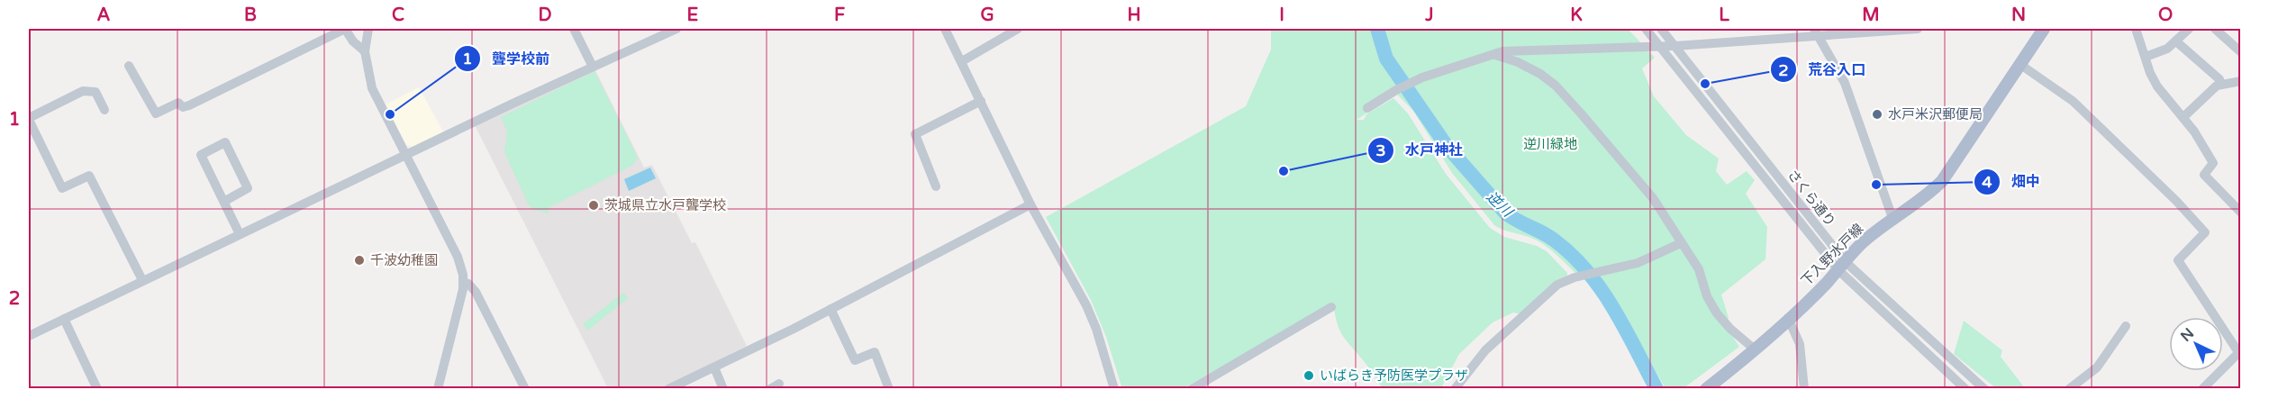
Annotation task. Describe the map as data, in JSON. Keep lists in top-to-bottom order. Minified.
{"streets":{"main road":["下入野水戸線"],"street":["さくら通り"]},"crossings":[["さくら通り","下入野水戸線"]],"water":["逆川"],"parks":["逆川緑地"],"places":["荒谷入口","聾学校前","水戸米沢郵便局","水戸神社","畑中","茨城県立水戸聾学校","千波幼稚園","いばらき予防医学プラザ"],"north":"top left","grid":{"columns":["A","B","C","D","E","F","G","H","I","J","K","L","M","N","O"],"rows":["1","2"]}}
